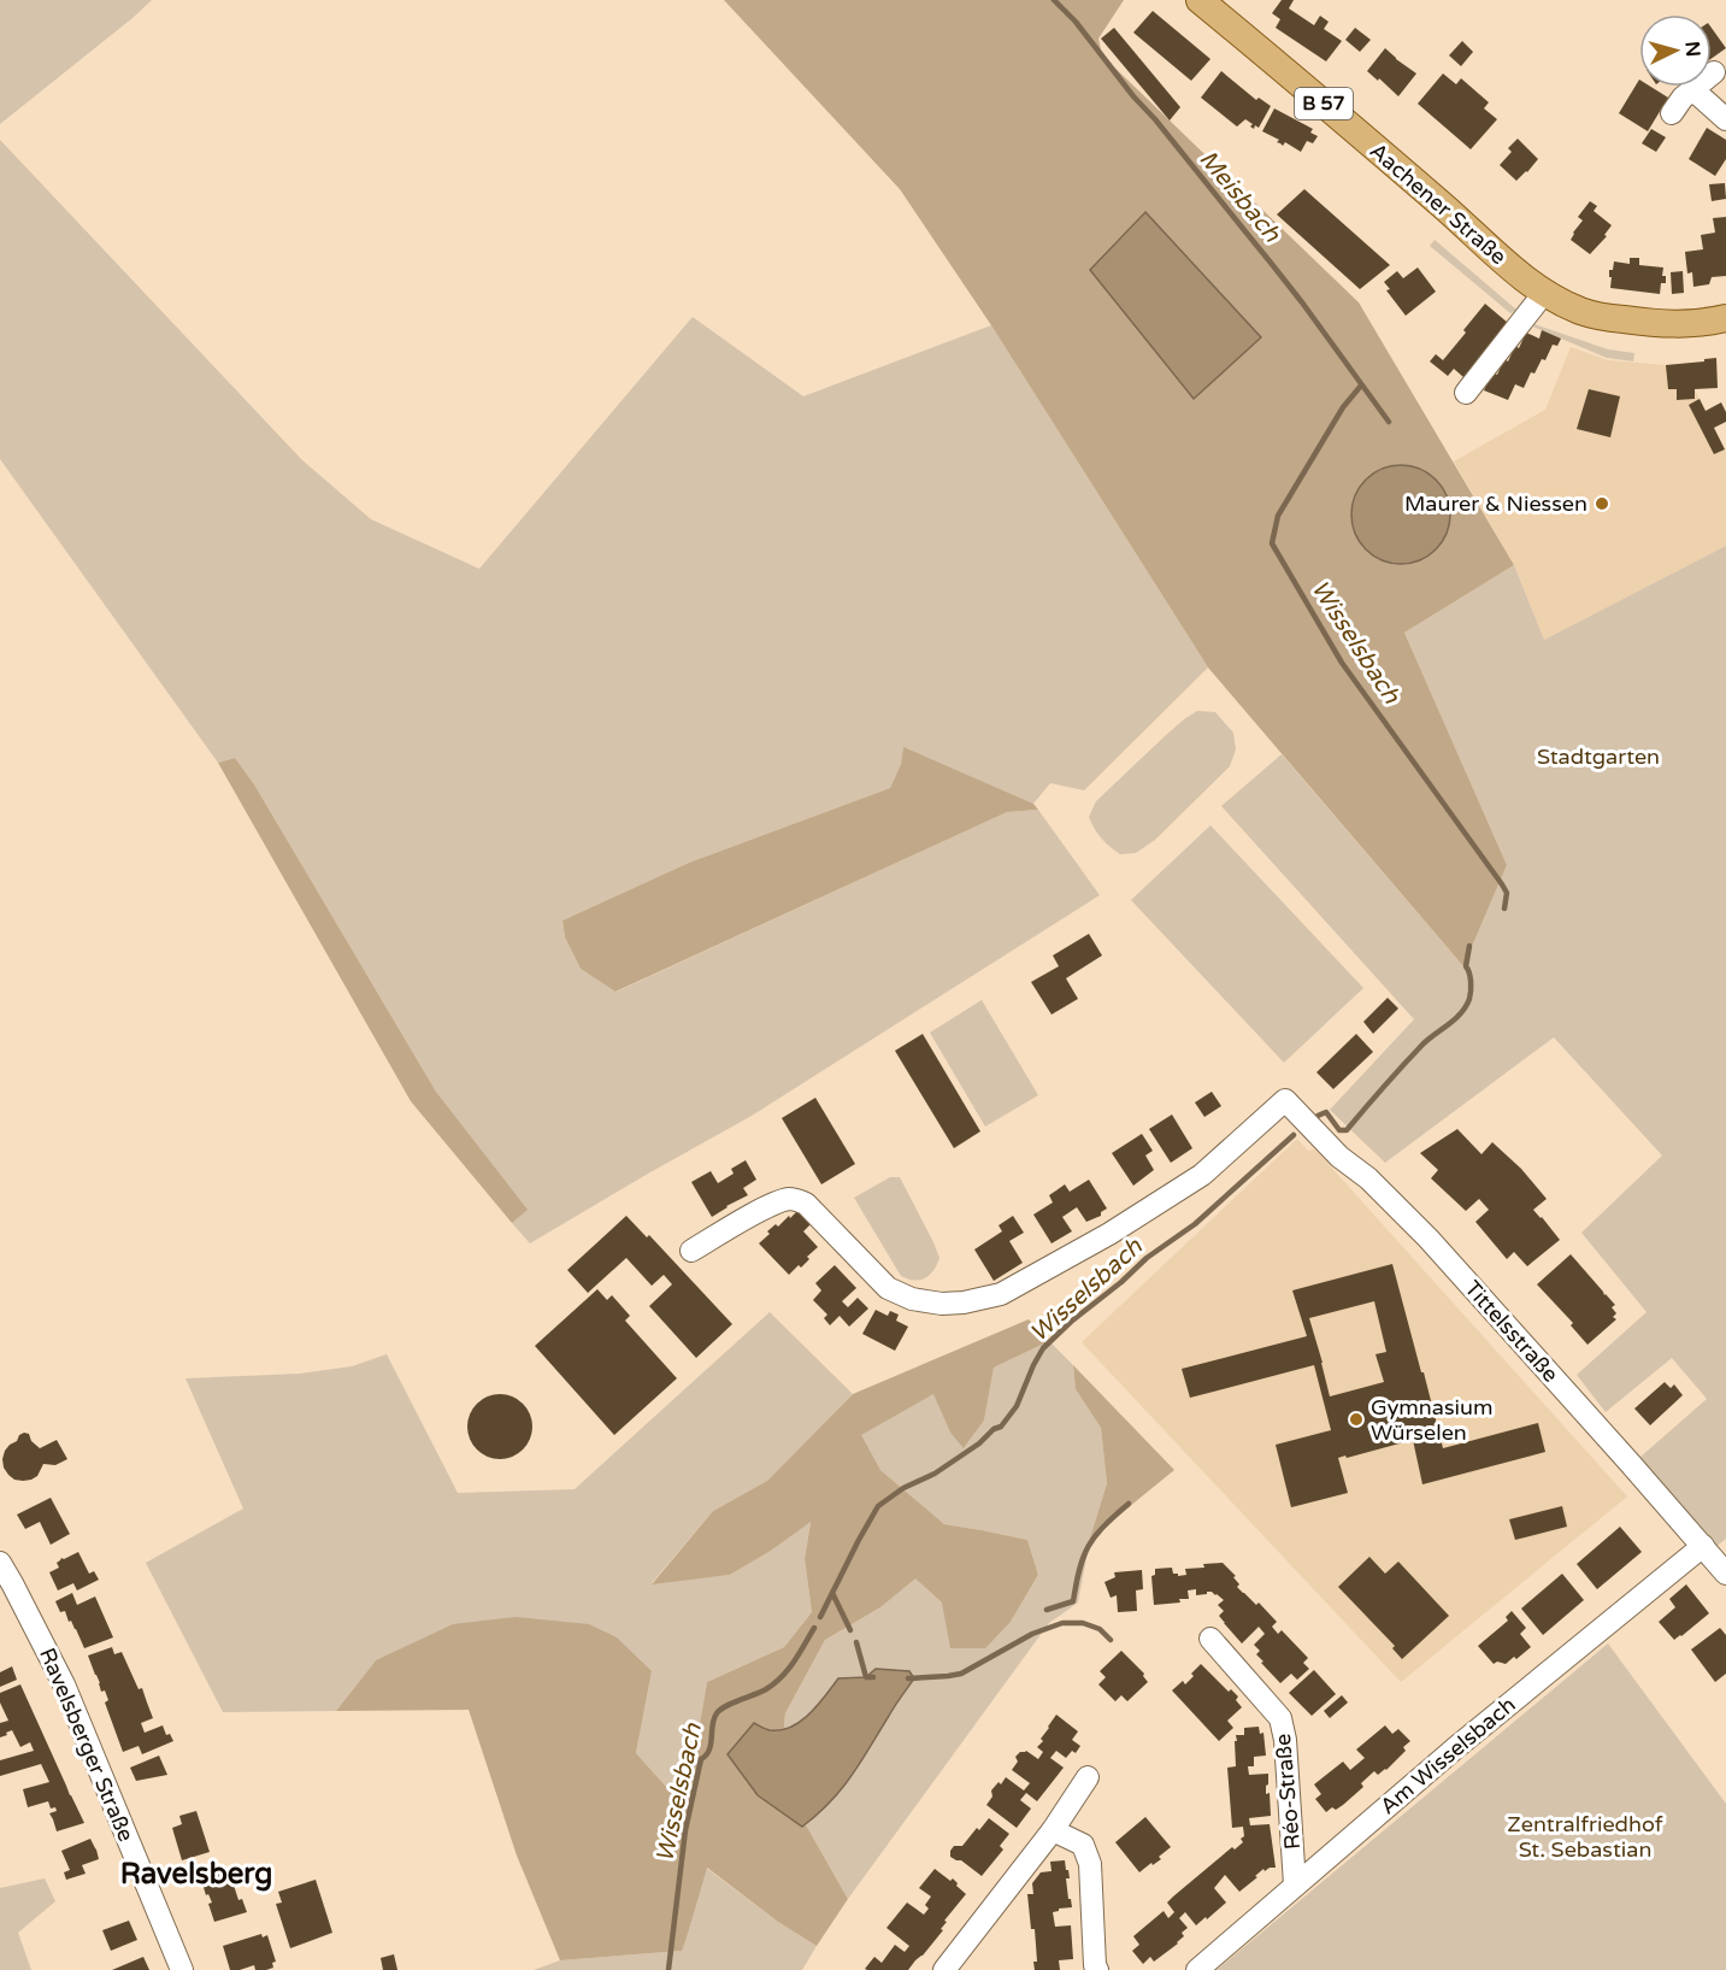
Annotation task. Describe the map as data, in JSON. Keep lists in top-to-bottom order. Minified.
{"streets":{"main road":["B 57","Aachener Straße"],"street":["Tittelsstraße","Ravelsberger Straße","Am Wisselsbach","Réo-Straße"]},"crossings":[["Tittelsstraße","Am Wisselsbach"],["Am Wisselsbach","Réo-Straße"]],"districts":["Ravelsberg"],"water":["Meisbach","Wisselsbach"],"parks":["Stadtgarten","Zentralfriedhof St. Sebastian"],"places":["Maurer & Niessen","Gymnasium Würselen"],"north":"right"}
